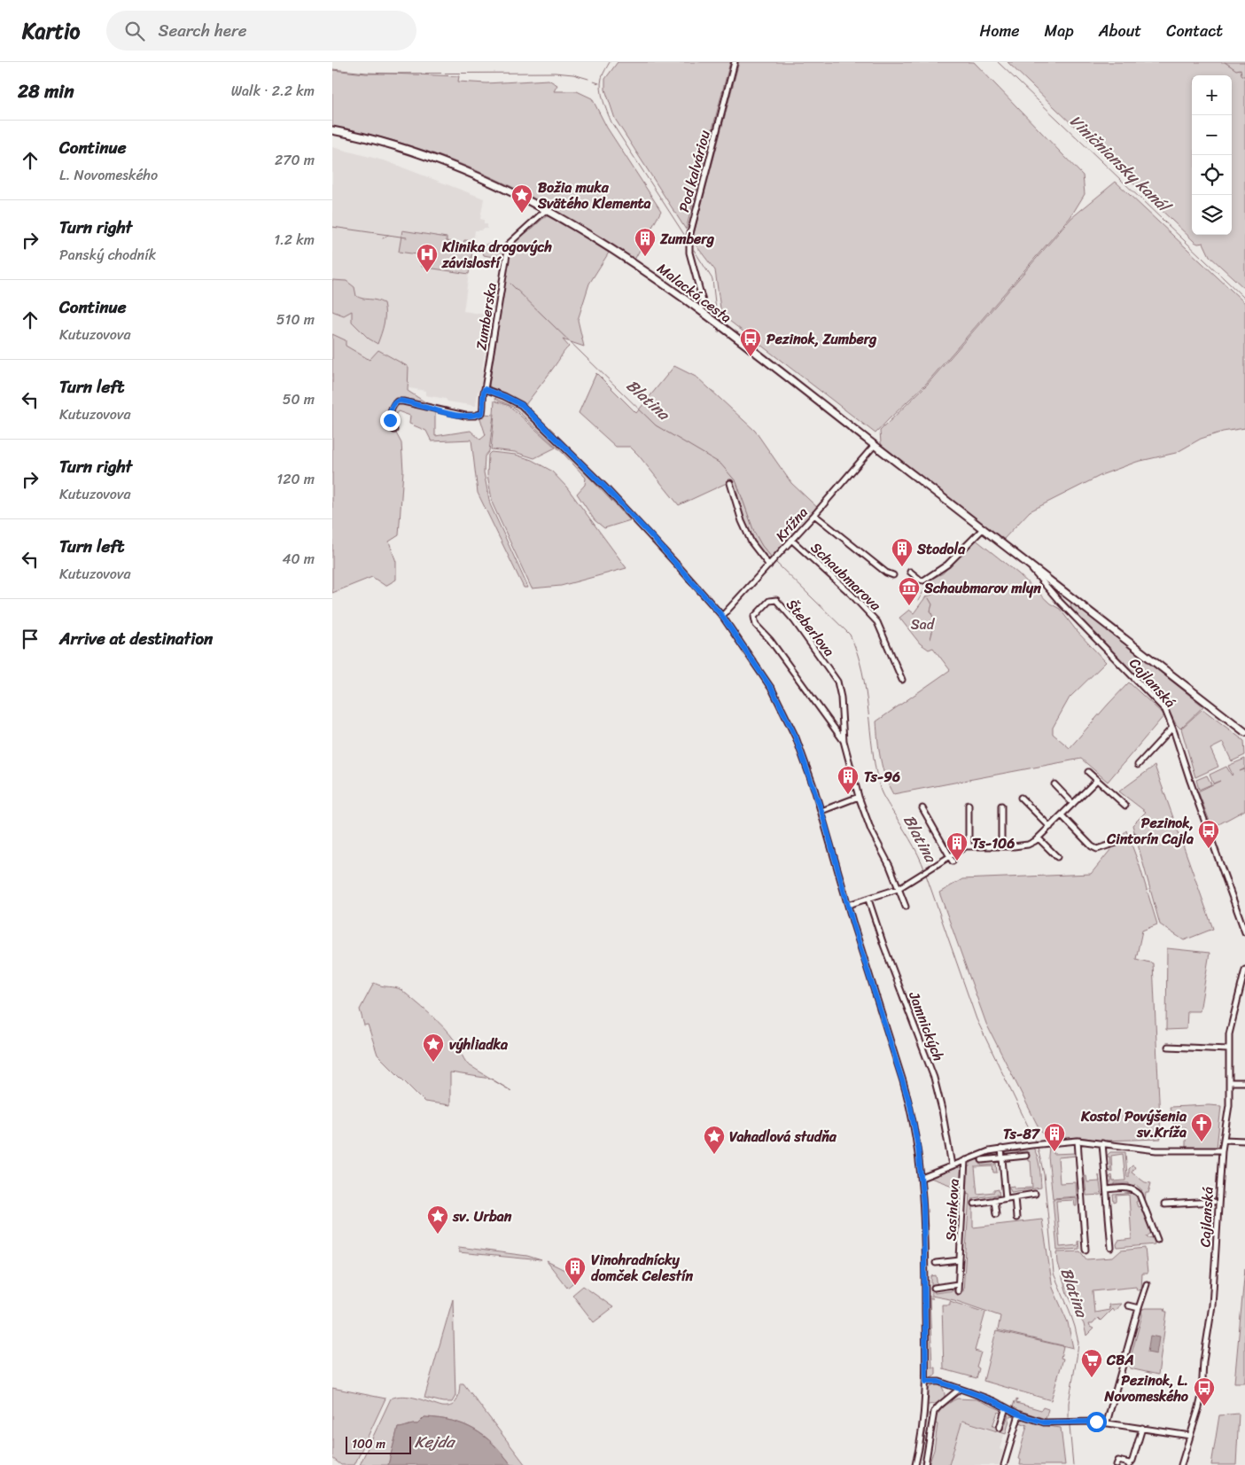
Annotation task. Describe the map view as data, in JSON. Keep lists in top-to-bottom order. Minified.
{"streets":{"main road":["Malacká cesta"],"street":["Pod kalváriou","Zumberska","Krížna","Schaubmarova","Šteberlova","Cajlanská","Jamnických","Sasinkova"]},"crossings":[["Pod kalváriou","Malacká cesta"],["Malacká cesta","Zumberska"],["Malacká cesta","Krížna"],["Krížna","Schaubmarova"]],"water":["Viničniansky kanál","Blatina","Kejda"],"parks":["Sad"],"places":{"place":["Božia muka Svätého Klementa","výhliadka","Vahadlová studňa","sv. Urban"],"building":["Zumberg","Stodola","Ts-96","Ts-106","Ts-87","Vinohradnícky domček Celestín"],"hospital":["Klinika drogových závislostí"],"bus stop":["Pezinok, Zumberg","Pezinok, Cintorín Cajla","Pezinok, L. Novomeského"],"museum":["Schaubmarov mlyn"],"church":["Kostol Povýšenia sv.Kríža"],"supermarket":["CBA"]},"scale_bar":"100 m","page":{"header":"Kartio","search":"Search here","nav":["Home","Map","About","Contact"],"heading":["28 min","Walk · 2.2 km"],"map_buttons":["+","−"],"list":[["Continue","L. Novomeského","270 m"],["Turn right","Panský chodník","1.2 km"],["Continue","Kutuzovova","510 m"],["Turn left","Kutuzovova","50 m"],["Turn right","Kutuzovova","120 m"],["Turn left","Kutuzovova","40 m"],"Arrive at destination"],"scale":"100 m"}}
